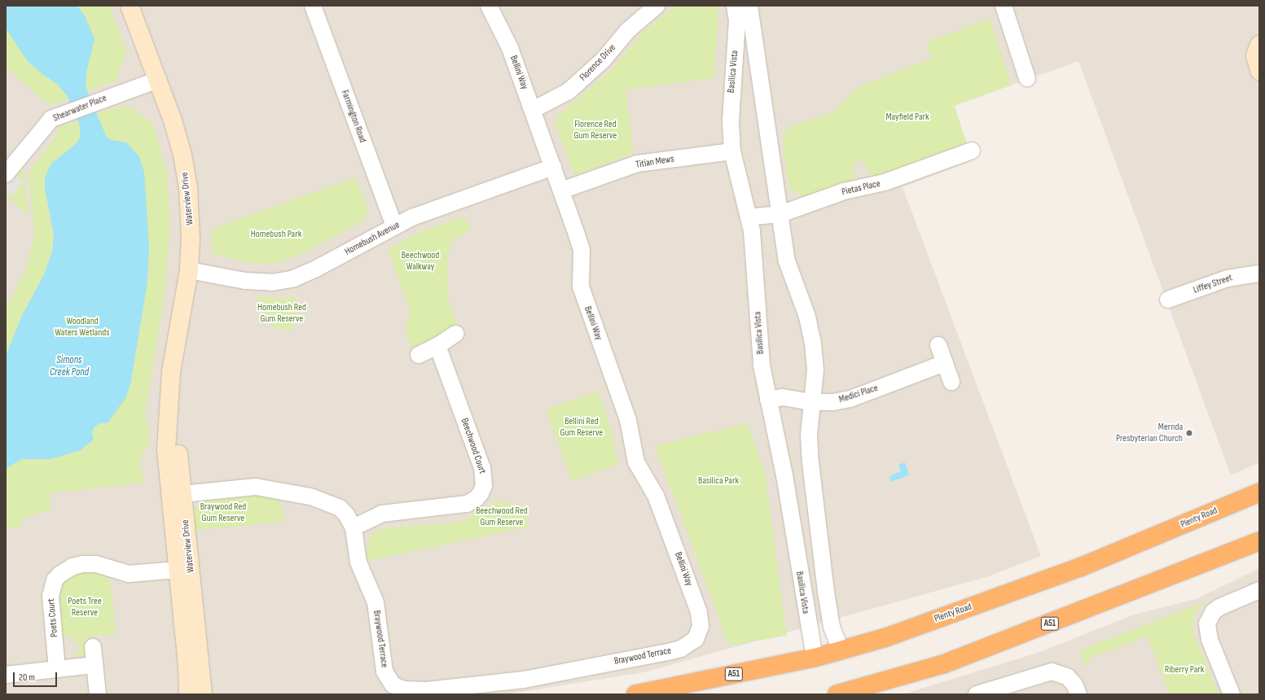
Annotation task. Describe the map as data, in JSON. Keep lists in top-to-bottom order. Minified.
{"streets":{"highway":["Plenty Road","A51"],"street":["Florence Drive","Basilica Vista","Bellini Way","Shearwater Place","Farmington Road","Titian Mews","Pietas Place","Waterview Drive","Homebush Avenue","Liffey Street","Medici Place","Beechwood Court","Poets Court","Braywood Terrace"]},"crossings":[["Florence Drive","Bellini Way"],["Basilica Vista","Titian Mews"],["Basilica Vista","Pietas Place"],["Basilica Vista","Medici Place"],["Basilica Vista","Plenty Road"],["Bellini Way","Titian Mews"],["Bellini Way","Homebush Avenue"],["Bellini Way","Braywood Terrace"],["Shearwater Place","Waterview Drive"],["Farmington Road","Homebush Avenue"],["Waterview Drive","Homebush Avenue"],["Waterview Drive","Poets Court"],["Waterview Drive","Braywood Terrace"],["Beechwood Court","Braywood Terrace"]],"water":["Simons Creek Pond"],"parks":["Mayfield Park","Florence Red Gum Reserve","Homebush Park","Beechwood Walkway","Homebush Red Gum Reserve","Woodland Waters Wetlands","Bellini Red Gum Reserve","Basilica Park","Braywood Red Gum Reserve","Beechwood Red Gum Reserve","Poets Tree Reserve","Riberry Park"],"places":["Mernda Presbyterian Church"],"scale_bar":"20 m"}
